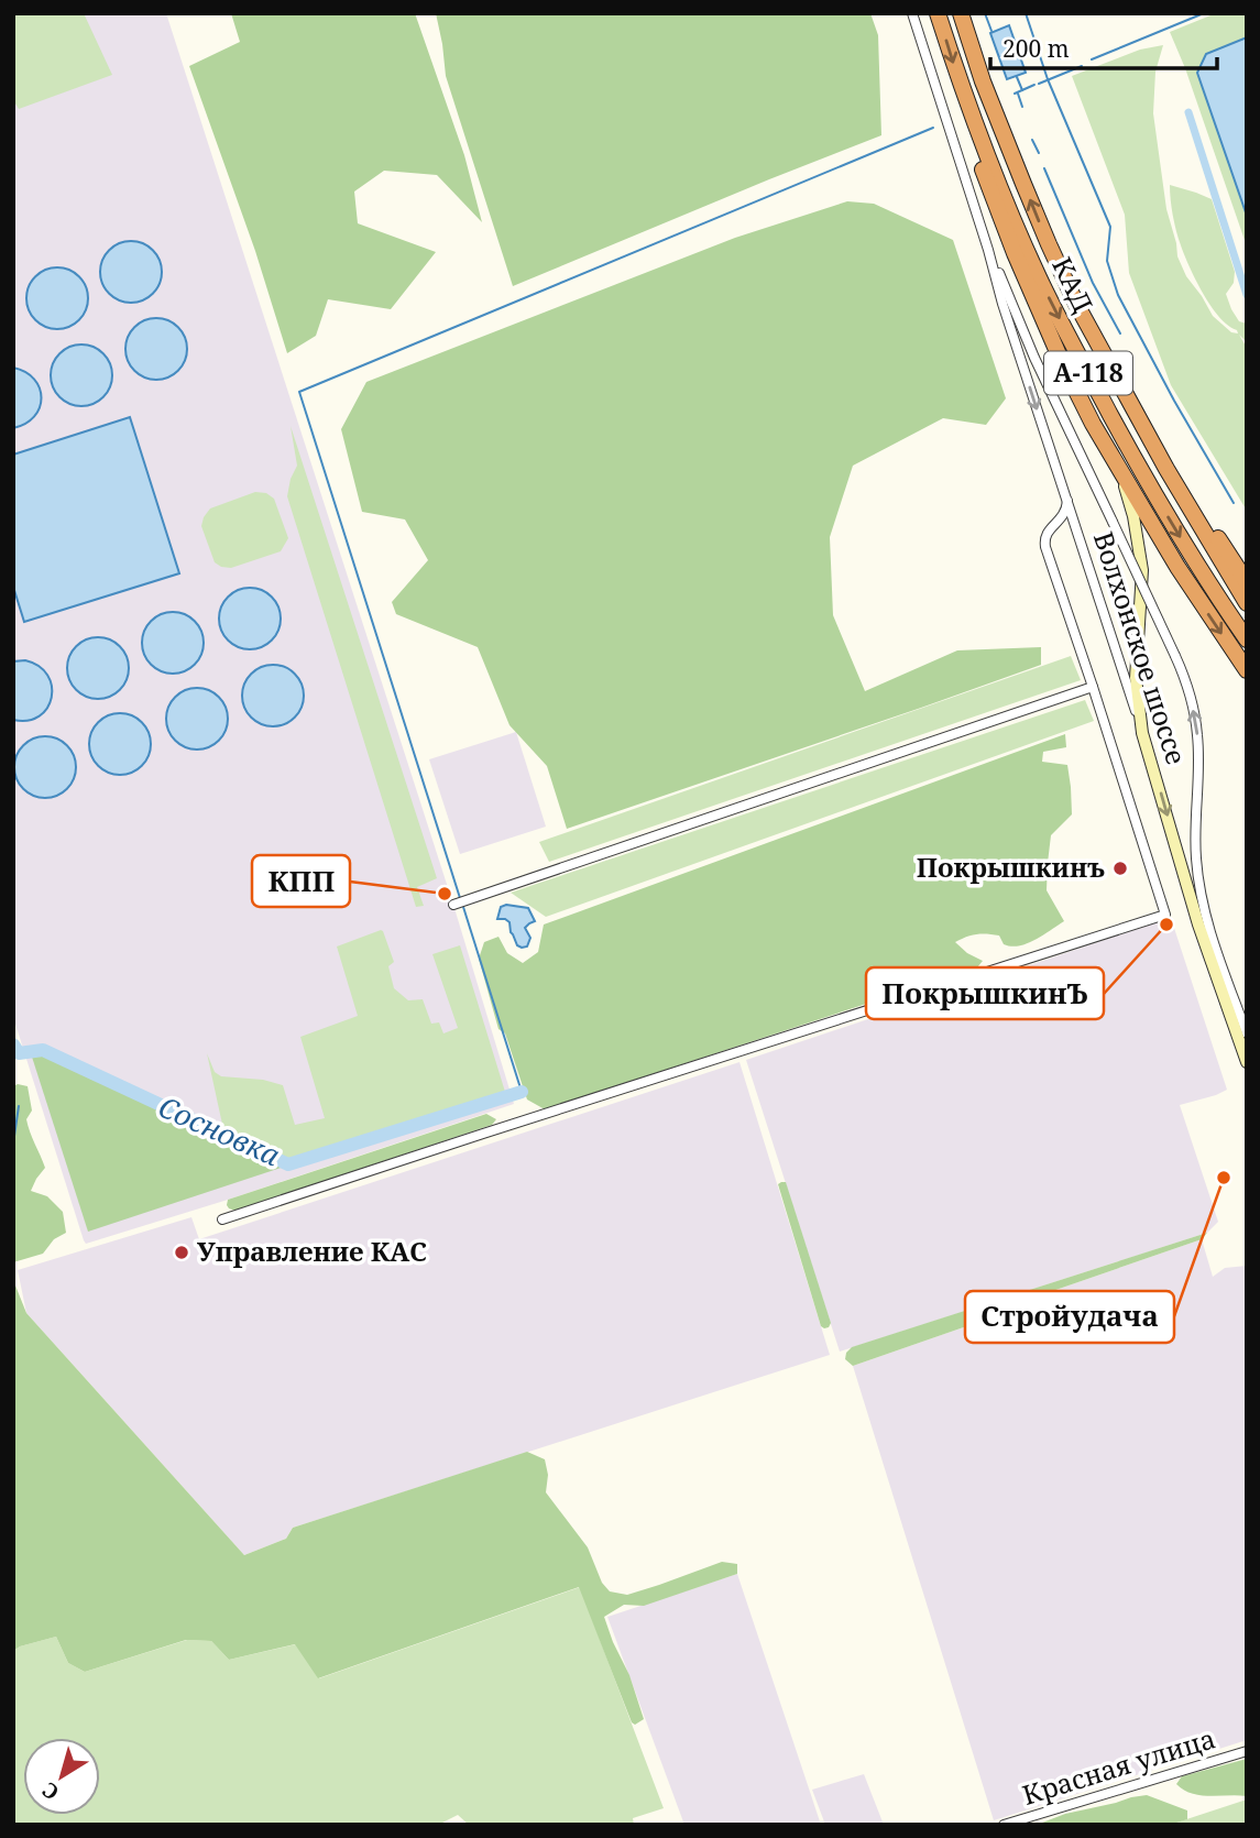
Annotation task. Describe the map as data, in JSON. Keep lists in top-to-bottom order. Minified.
{"streets":{"highway":["КАД","А-118"],"main road":["Волхонское шоссе"],"street":["Красная улица"]},"water":["Сосновка"],"places":["Покрышкинъ","КПП","ПокрышкинЪ","Стройудача","Управление КАС"],"scale_bar":"200 m","north":"bottom left"}
